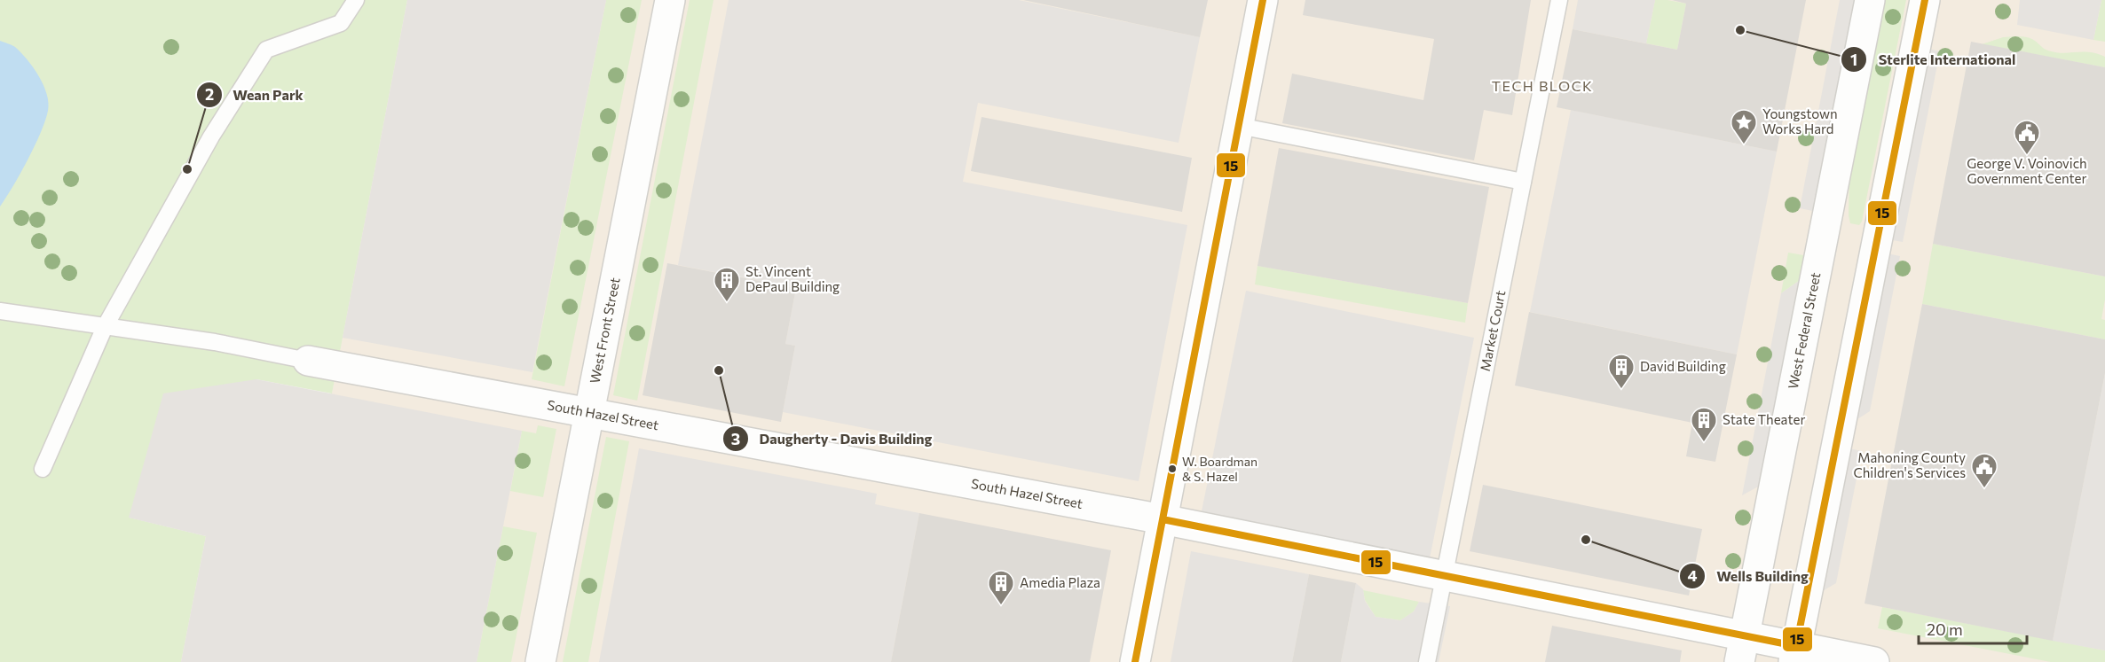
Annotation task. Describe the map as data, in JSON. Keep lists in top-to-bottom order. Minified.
{"streets":{"street":["West Federal Street","West Front Street","South Hazel Street"],"lane":["Market Court"]},"crossings":[["Market Court","South Hazel Street"],["West Federal Street","South Hazel Street"],["West Front Street","South Hazel Street"]],"districts":["TECH BLOCK"],"places":{"other":["Sterlite International","Wean Park","Daugherty - Davis Building","W. Boardman & S. Hazel","Wells Building"],"place":["Youngstown Works Hard"],"public building":["George V. Voinovich Government Center","Mahoning County Children's Services"],"building":["St. Vincent DePaul Building","David Building","State Theater","Amedia Plaza"]},"lines":["transit line 15"],"scale_bar":"20 m"}
